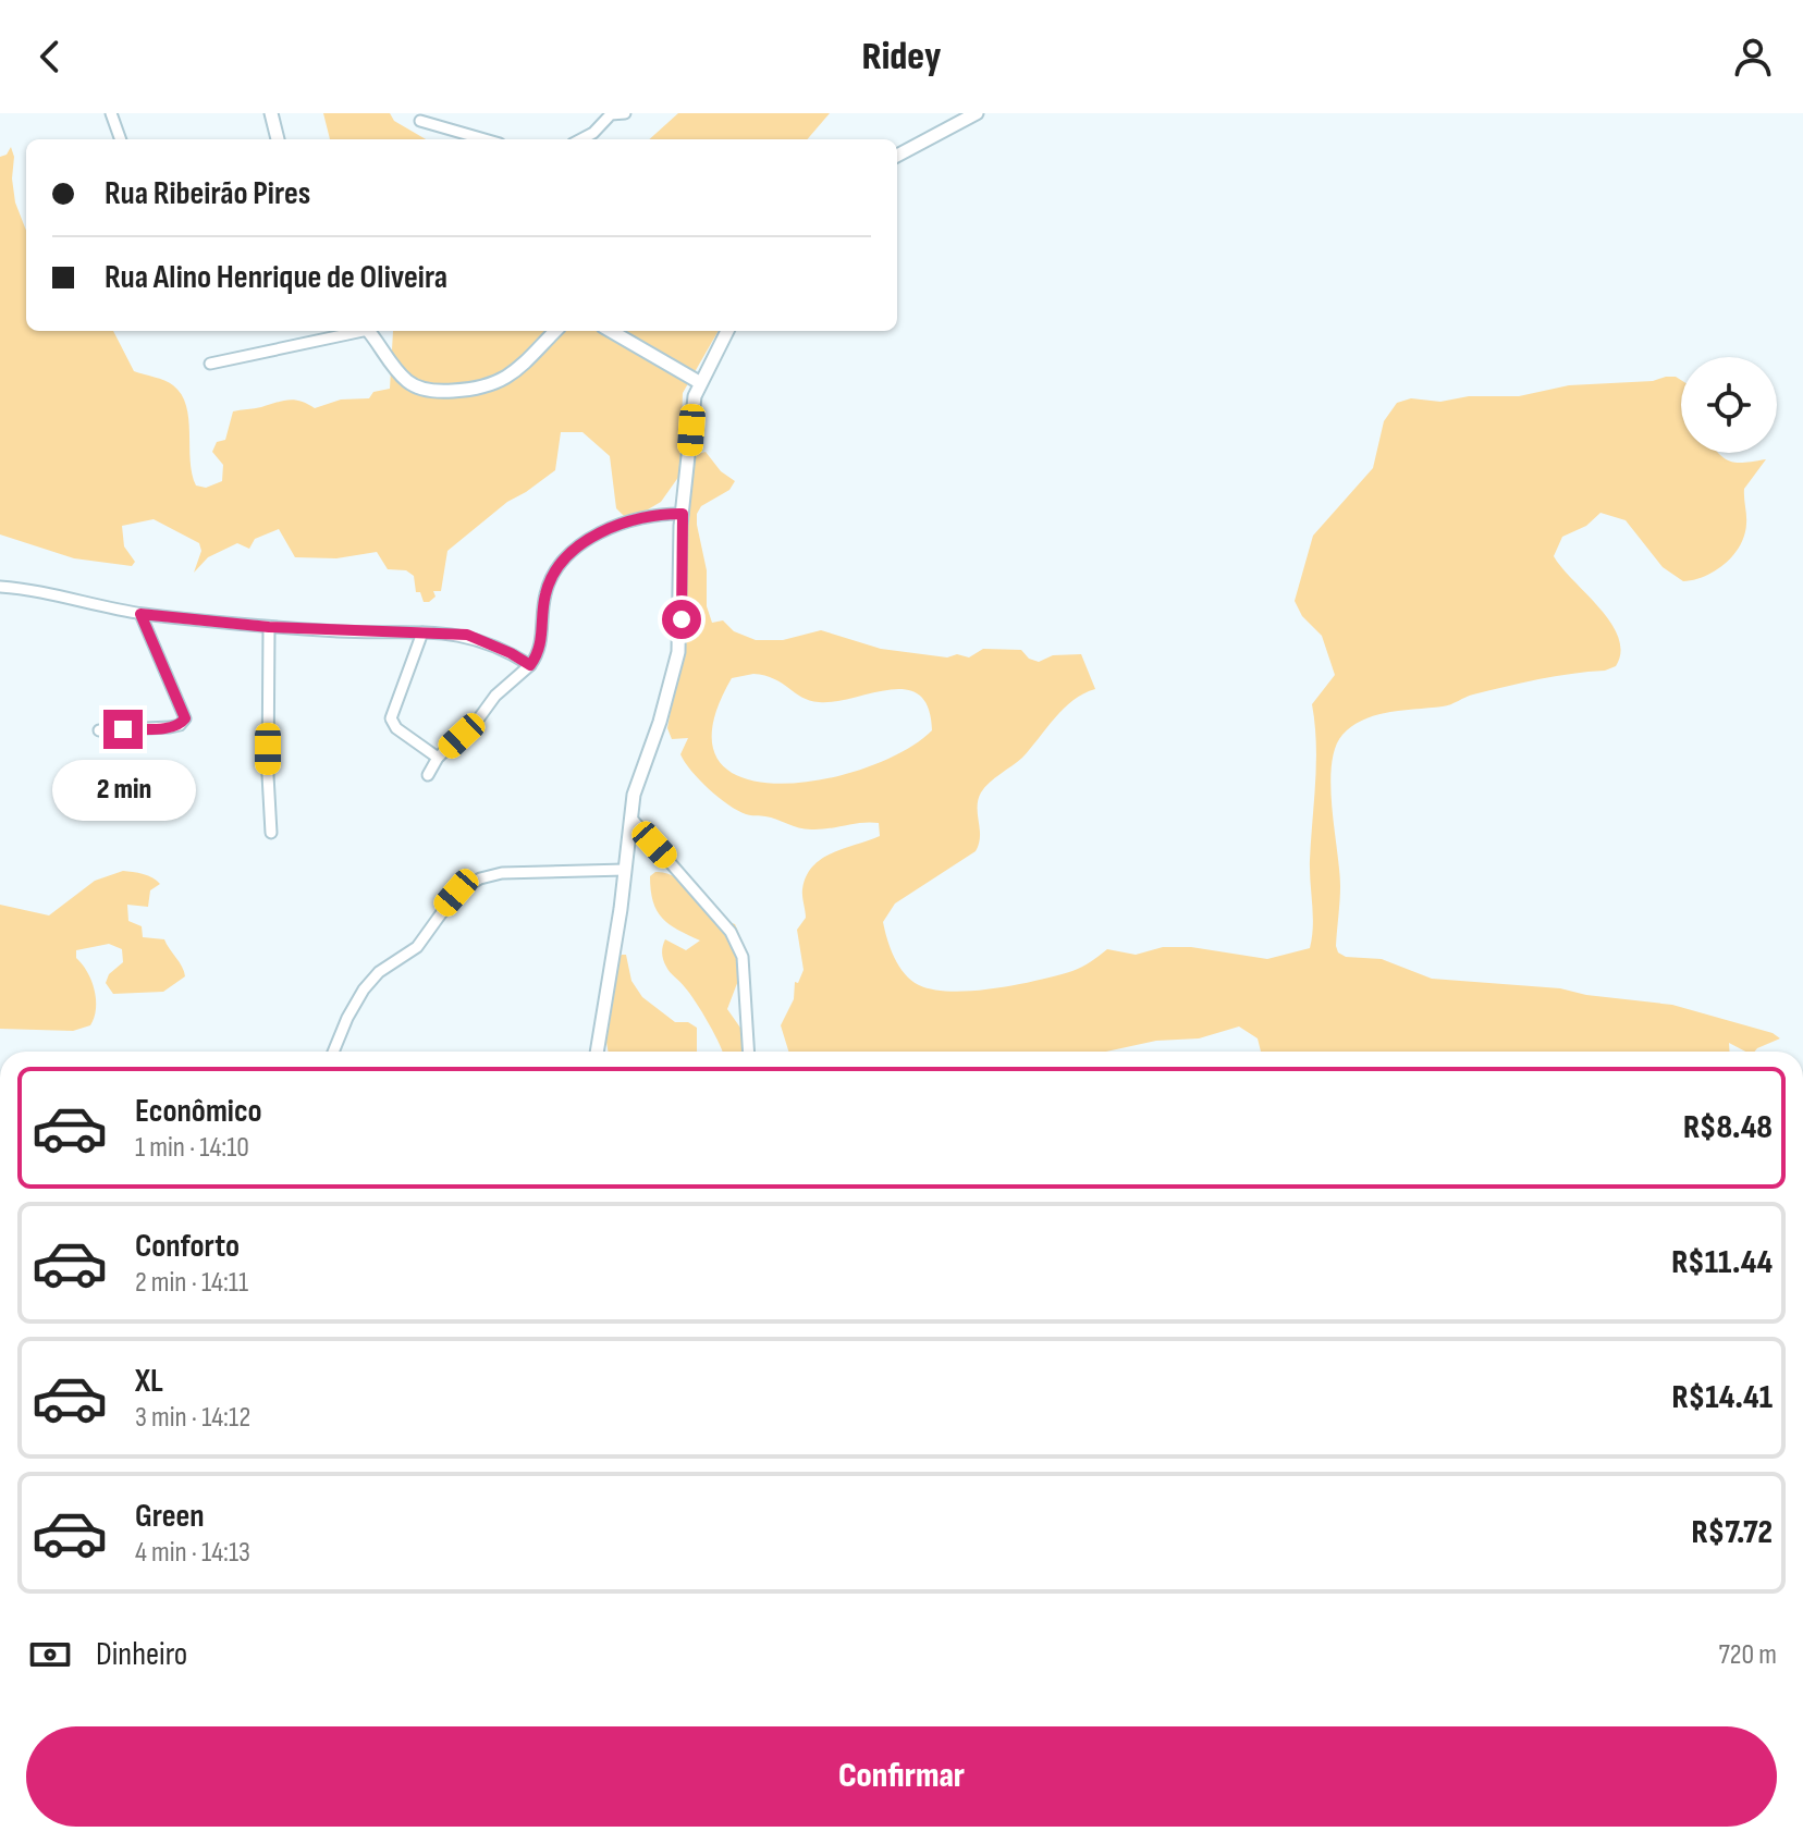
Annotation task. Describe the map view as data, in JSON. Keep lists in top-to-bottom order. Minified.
{"page":{"header":"Ridey","banner":["Rua Ribeirão Pires","Rua Alino Henrique de Oliveira"],"bubble":"2 min","list":[{"name":"Econômico","note":"1 min · 14:10","value":"R$8.48"},{"name":"Conforto","note":"2 min · 14:11","value":"R$11.44"},{"name":"XL","note":"3 min · 14:12","value":"R$14.41"},{"name":"Green","note":"4 min · 14:13","value":"R$7.72"}],"pay":["Dinheiro","720 m"],"buttons":"Confirmar"}}
